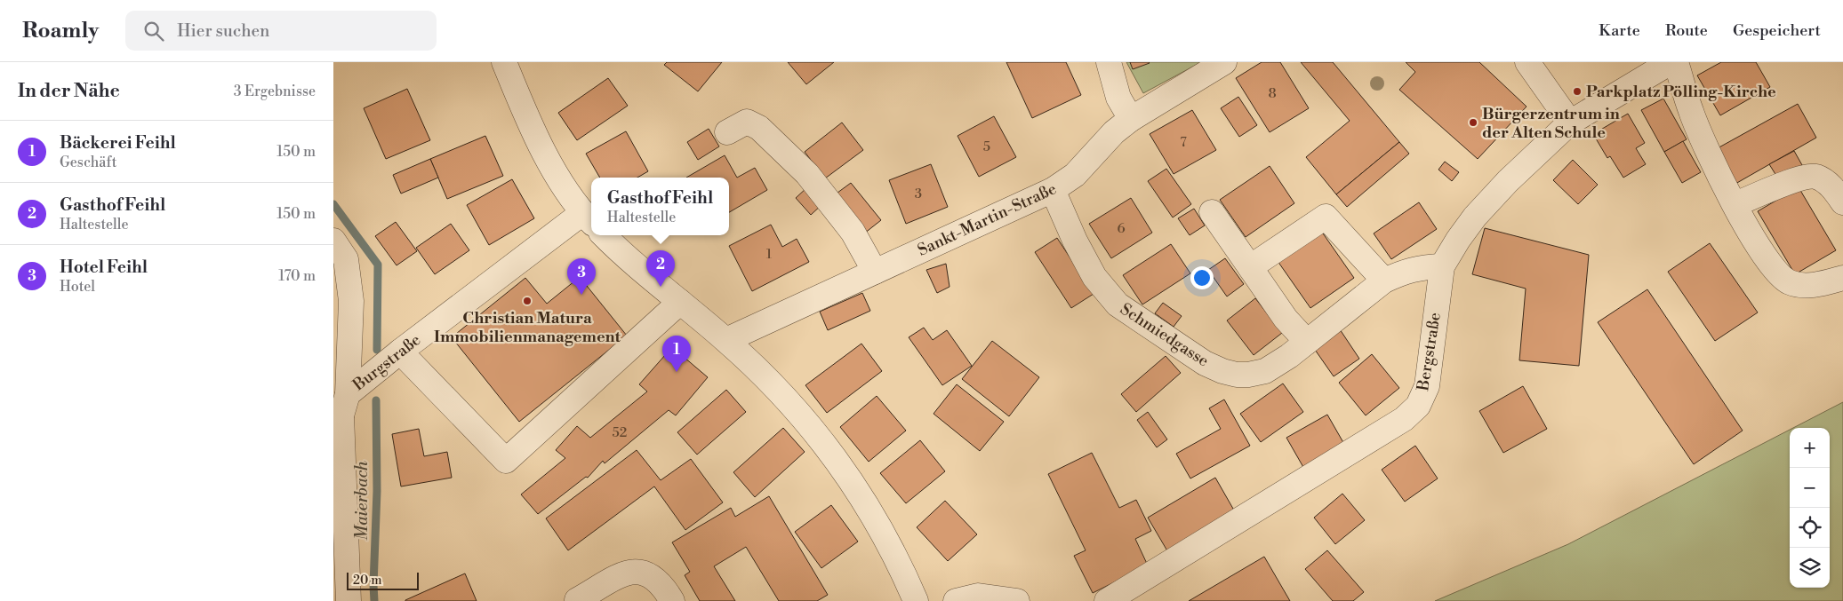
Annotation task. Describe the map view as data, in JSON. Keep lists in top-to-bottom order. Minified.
{"streets":{"street":["Sankt-Martin-Straße","Schmiedgasse","Bergstraße","Burgstraße"]},"crossings":[["Sankt-Martin-Straße","Schmiedgasse"],["Schmiedgasse","Bergstraße"]],"water":["Maierbach"],"places":["Parkplatz Pölling-Kirche","Bürgerzentrum in der Alten Schule","Christian Matura Immobilienmanagement"],"house_numbers":["8","7","5","3","6","1","52"],"scale_bar":"20 m","page":{"header":"Roamly","search":"Hier suchen","nav":["Karte","Route","Gespeichert"],"heading":["In der Nähe","3 Ergebnisse"],"list":[{"mark":"1","name":"Bäckerei Feihl","note":"Geschäft","value":"150 m"},{"mark":"2","name":"Gasthof Feihl","note":"Haltestelle","value":"150 m"},{"mark":"3","name":"Hotel Feihl","note":"Hotel","value":"170 m"}],"popup":["Gasthof Feihl","Haltestelle"],"pins":["2","3","1"],"map_buttons":["+","−"],"scale":"20 m"}}
